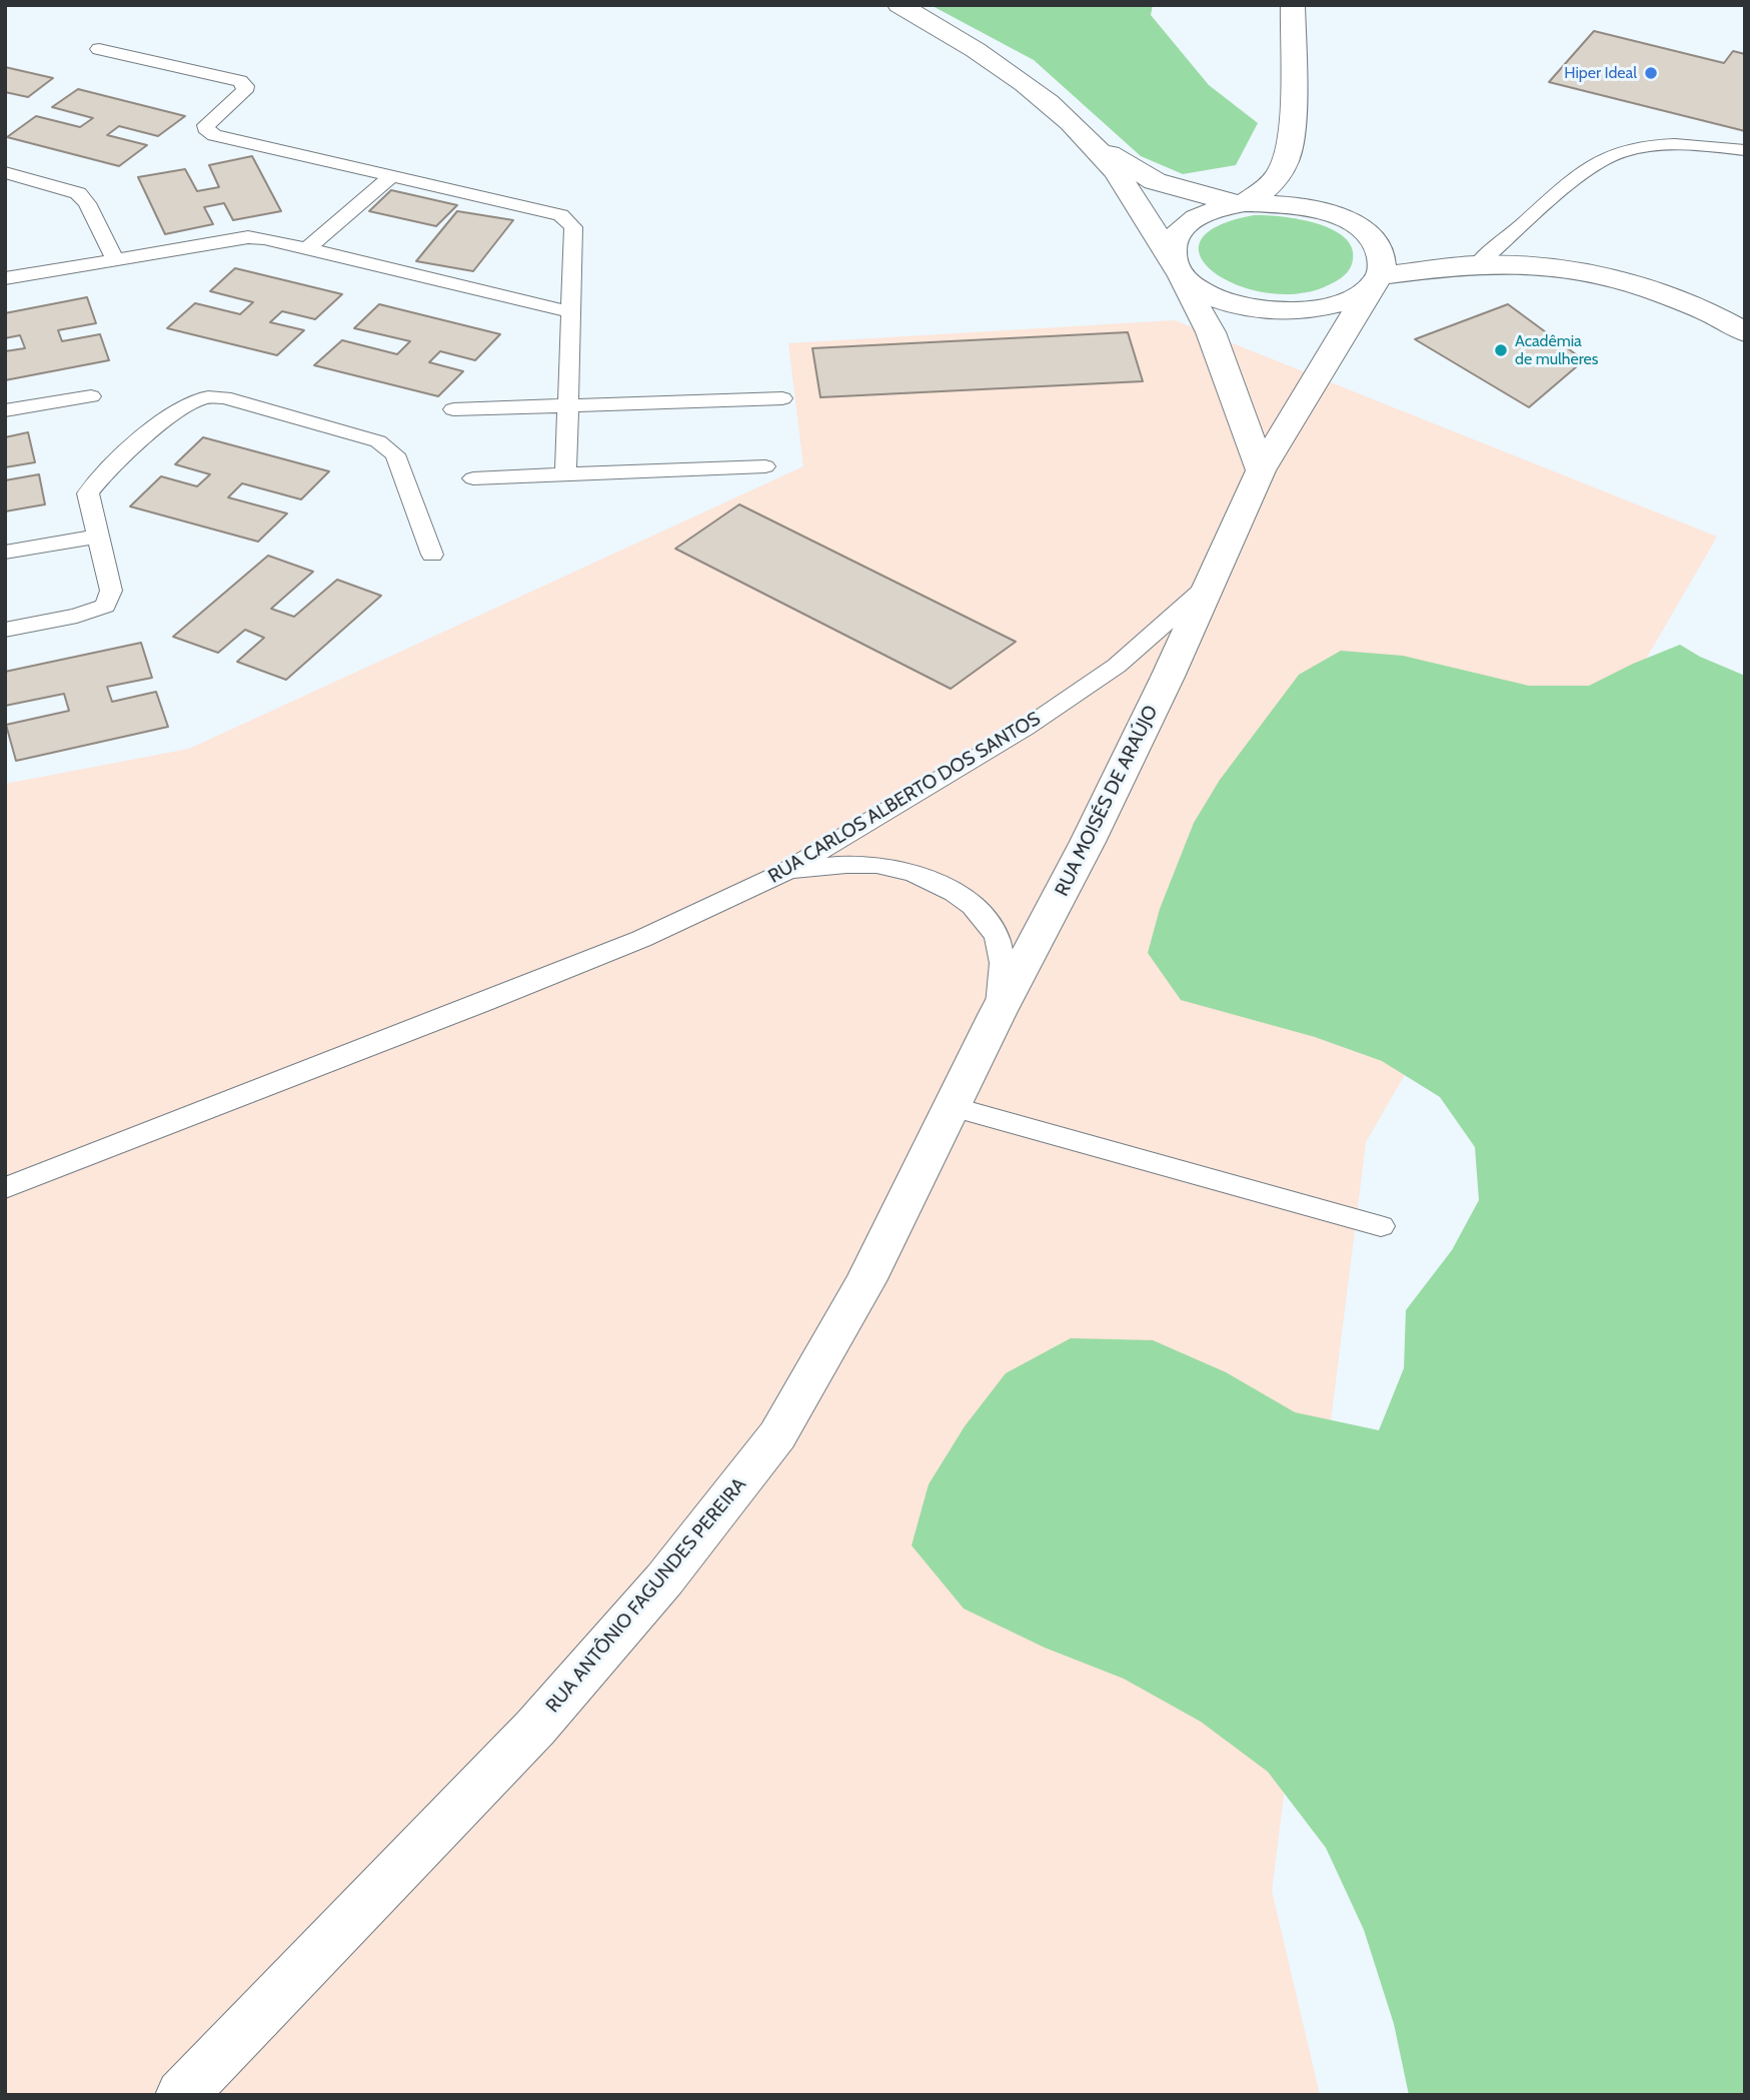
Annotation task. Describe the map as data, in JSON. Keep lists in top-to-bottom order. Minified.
{"streets":{"street":["RUA CARLOS ALBERTO DOS SANTOS","RUA MOISÉS DE ARAÚJO","RUA ANTÔNIO FAGUNDES PEREIRA"]},"crossings":[["RUA CARLOS ALBERTO DOS SANTOS","RUA MOISÉS DE ARAÚJO"],["RUA MOISÉS DE ARAÚJO","RUA ANTÔNIO FAGUNDES PEREIRA"]],"places":["Hiper Ideal","Acadêmia de mulheres"]}
